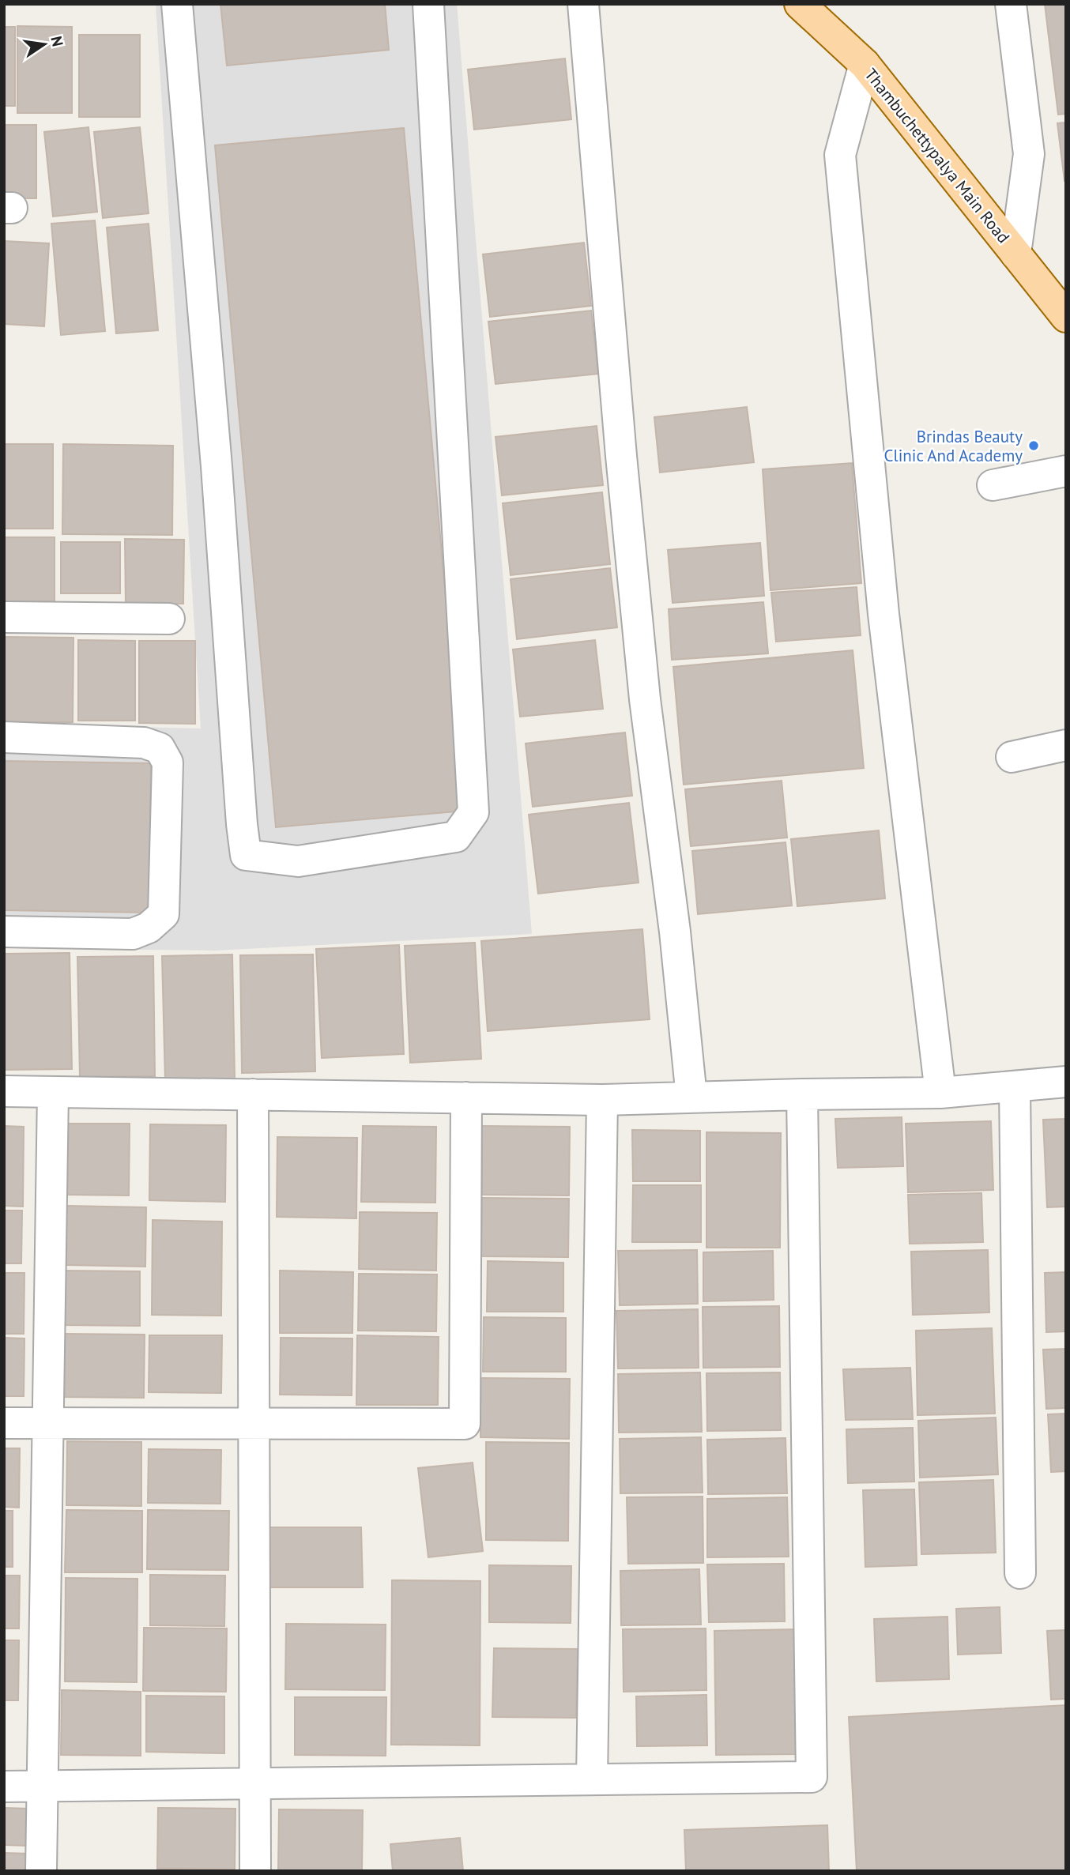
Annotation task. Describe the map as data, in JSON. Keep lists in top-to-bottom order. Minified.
{"streets":{"main road":["Thambuchettypalya Main Road"]},"places":["Brindas Beauty Clinic And Academy"],"north":"right"}
